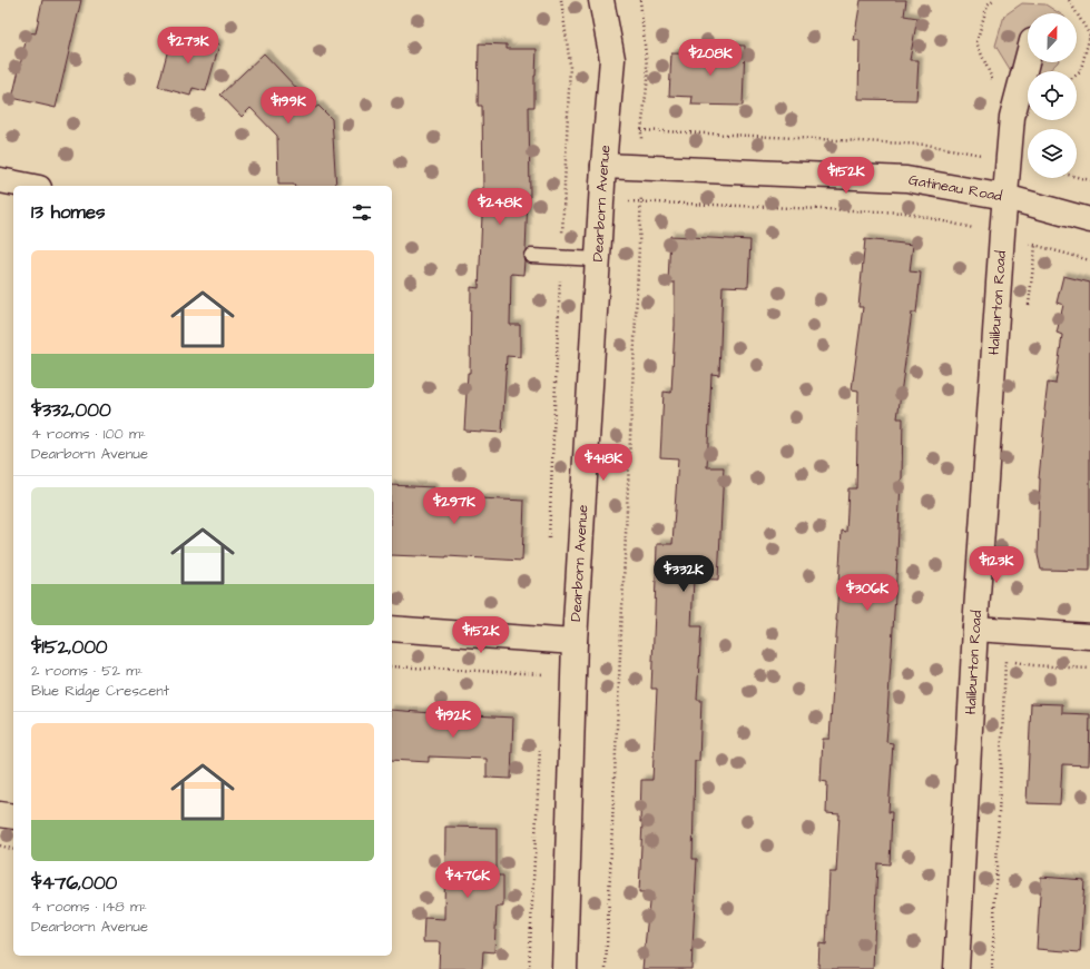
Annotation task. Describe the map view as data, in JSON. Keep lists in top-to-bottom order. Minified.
{"streets":{"street":["Gatineau Road","Dearborn Avenue","Haliburton Road"]},"crossings":[["Gatineau Road","Dearborn Avenue"],["Gatineau Road","Haliburton Road"]],"north":"top","page":{"price":["$273K","$208K","$199K","$152K","$248K","$418K","$297K","$123K","$332K","$306K","$152K","$192K","$476K"],"heading":"13 homes","list":[{"name":"$332,000","note":"4 rooms · 100 m² · Dearborn Avenue"},{"name":"$152,000","note":"2 rooms · 52 m² · Blue Ridge Crescent"},{"name":"$476,000","note":"4 rooms · 148 m² · Dearborn Avenue"}]}}
